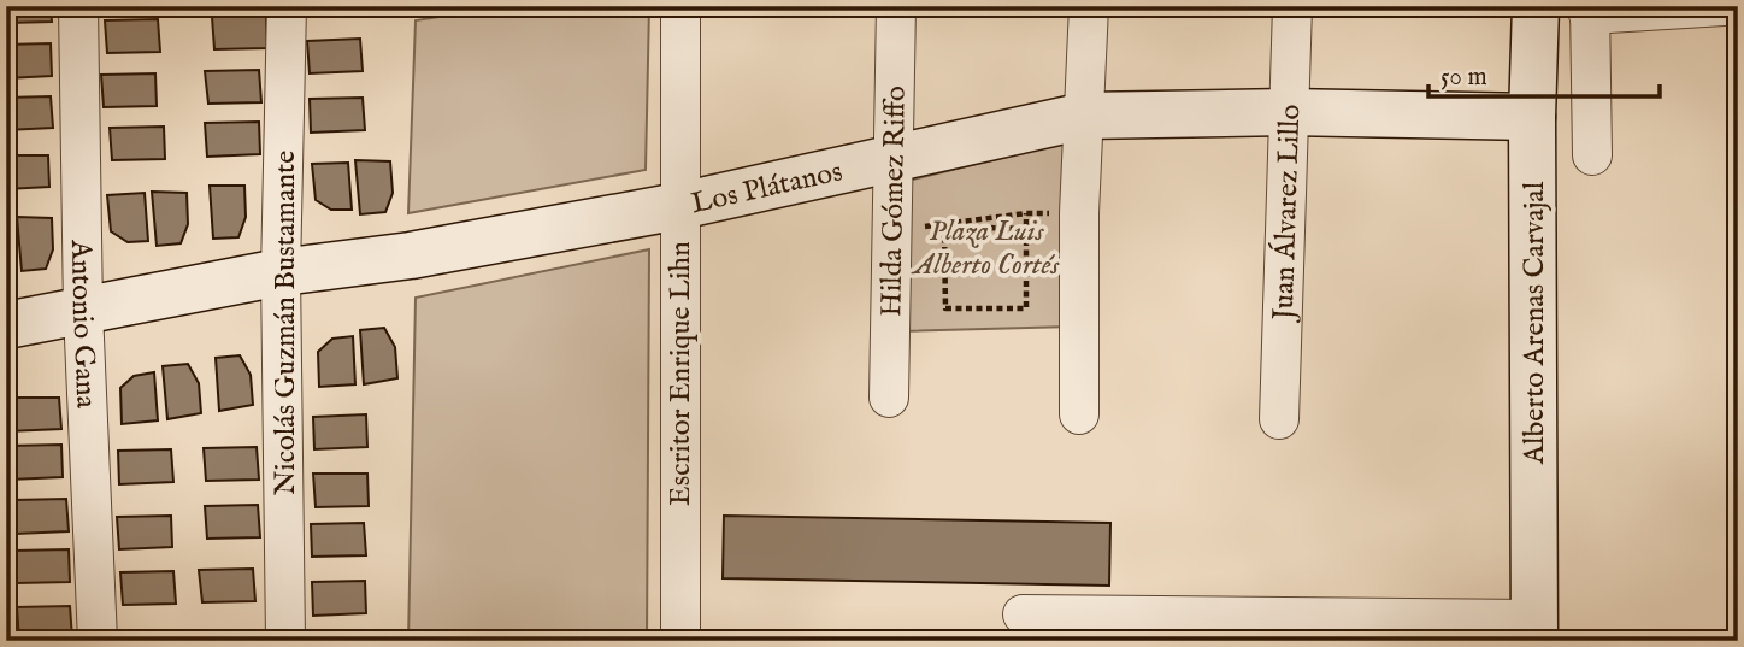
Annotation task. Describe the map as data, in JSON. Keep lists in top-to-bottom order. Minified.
{"streets":{"street":["Los Plátanos","Hilda Gómez Riffo","Juan Álvarez Lillo","Nicolás Guzmán Bustamante","Alberto Arenas Carvajal","Antonio Gana","Escritor Enrique Lihn"]},"crossings":[["Los Plátanos","Hilda Gómez Riffo"],["Los Plátanos","Juan Álvarez Lillo"],["Los Plátanos","Nicolás Guzmán Bustamante"],["Los Plátanos","Alberto Arenas Carvajal"],["Los Plátanos","Antonio Gana"],["Los Plátanos","Escritor Enrique Lihn"]],"parks":["Plaza Luis Alberto Cortés"],"scale_bar":"50 m"}
